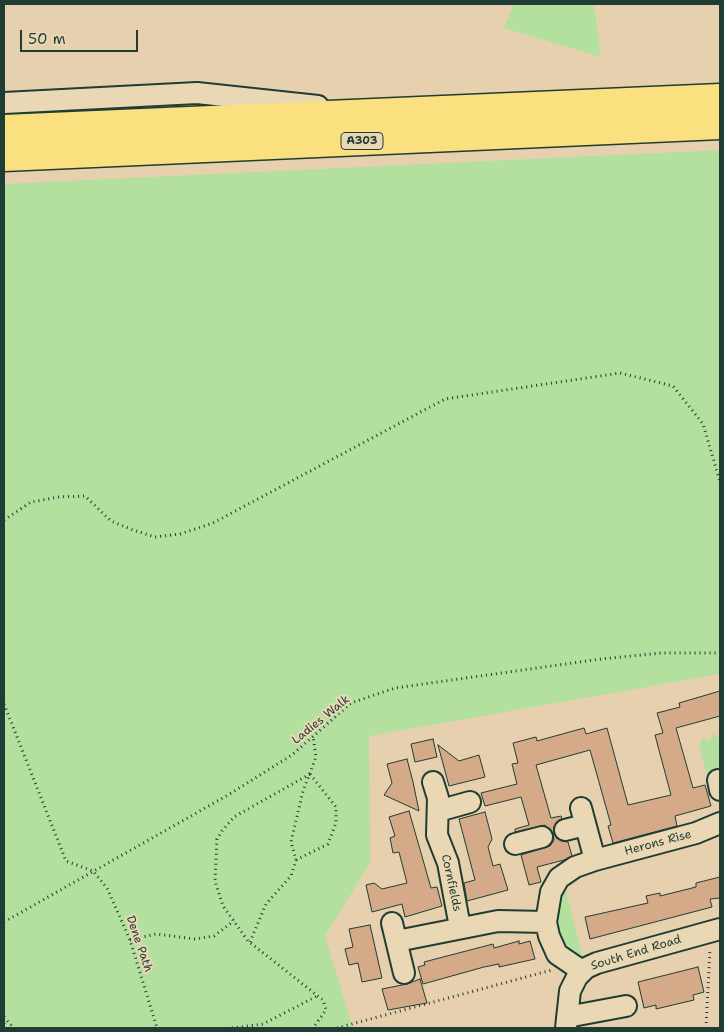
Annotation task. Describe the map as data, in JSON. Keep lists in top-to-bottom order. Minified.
{"streets":{"highway":["A303"],"street":["Herons Rise","Cornfields","South End Road"],"path":["Ladies Walk","Dene Path"]},"crossings":[["Ladies Walk","Dene Path"],["Herons Rise","Cornfields"],["Herons Rise","South End Road"]],"scale_bar":"50 m"}
